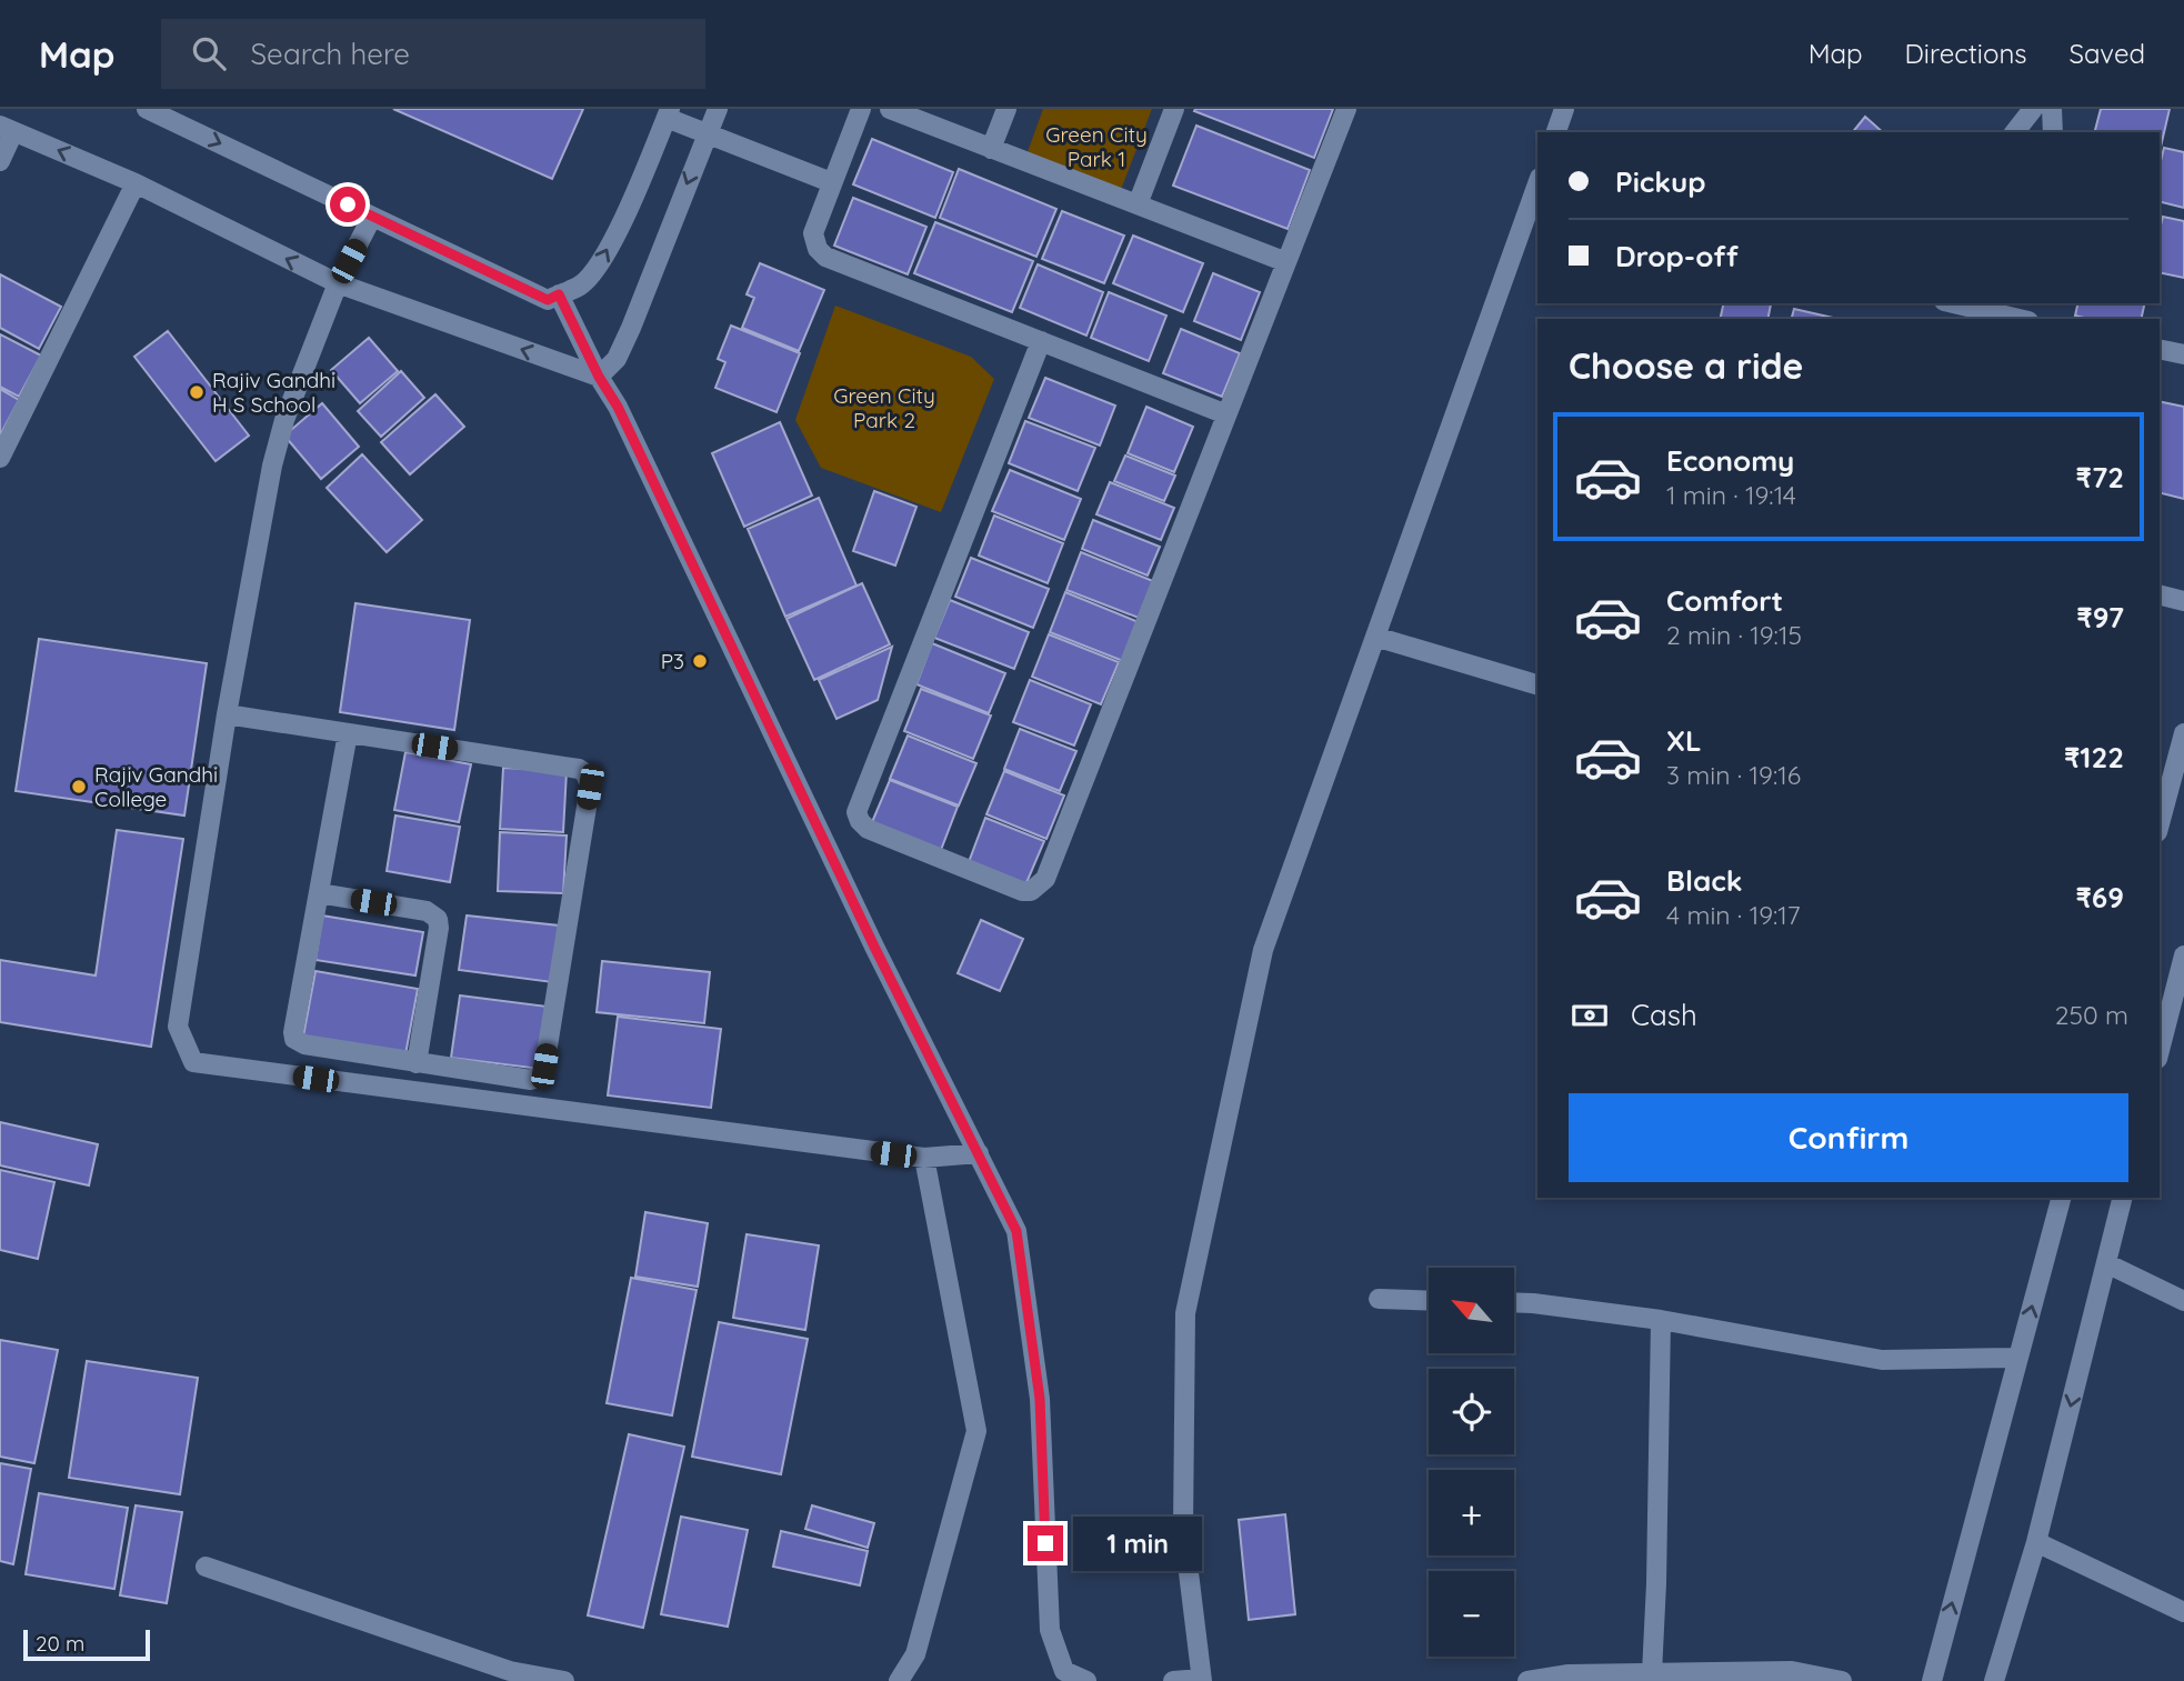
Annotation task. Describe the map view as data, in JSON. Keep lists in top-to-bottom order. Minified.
{"parks":["Green City Park 1","Green City Park 2"],"places":["Rajiv Gandhi H S School","P3","Rajiv Gandhi College"],"scale_bar":"20 m","north":"top left","page":{"header":"Map","search":"Search here","nav":["Map","Directions","Saved"],"banner":["Pickup","Drop-off"],"heading":"Choose a ride","list":[{"name":"Economy","note":"1 min · 19:14","value":"₹72"},{"name":"Comfort","note":"2 min · 19:15","value":"₹97"},{"name":"XL","note":"3 min · 19:16","value":"₹122"},{"name":"Black","note":"4 min · 19:17","value":"₹69"}],"pay":["Cash","250 m"],"buttons":"Confirm","map_buttons":["+","−"],"bubble":"1 min","scale":"20 m"}}
